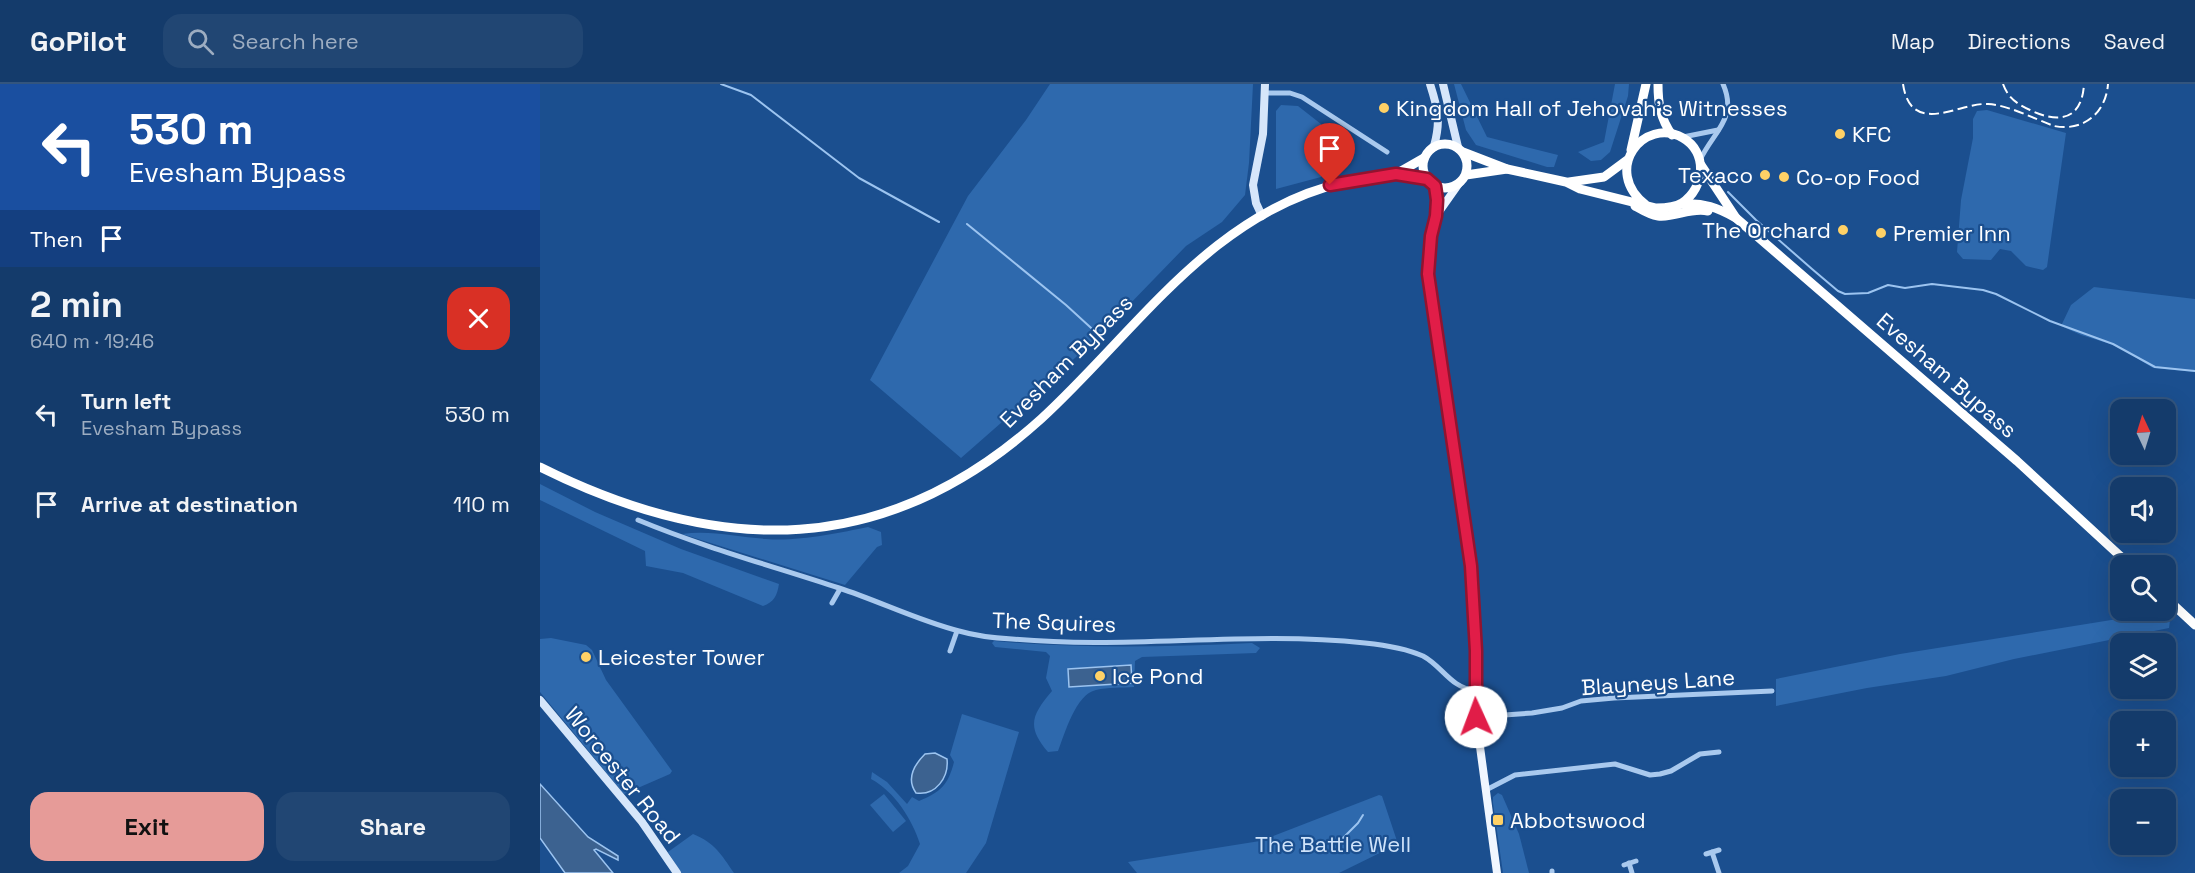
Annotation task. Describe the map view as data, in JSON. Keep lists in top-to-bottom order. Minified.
{"streets":{"highway":["Evesham Bypass"],"main road":["Worcester Road"],"street":["The Squires","Blayneys Lane"]},"parks":["The Battle Well"],"places":{"other":["Kingdom Hall of Jehovah's Witnesses","KFC","Texaco","Co-op Food","The Orchard","Premier Inn","Leicester Tower","Ice Pond"],"transit":["Abbotswood"]},"north":"top","page":{"header":"GoPilot","search":"Search here","nav":["Map","Directions","Saved"],"turn":["530 m","Evesham Bypass"],"then":"Then","heading":["2 min","640 m · 19:46"],"list":[{"name":"Turn left","note":"Evesham Bypass","value":"530 m"},{"name":"Arrive at destination","value":"110 m"}],"map_buttons":["+","−"],"buttons":["Exit","Share"]}}
